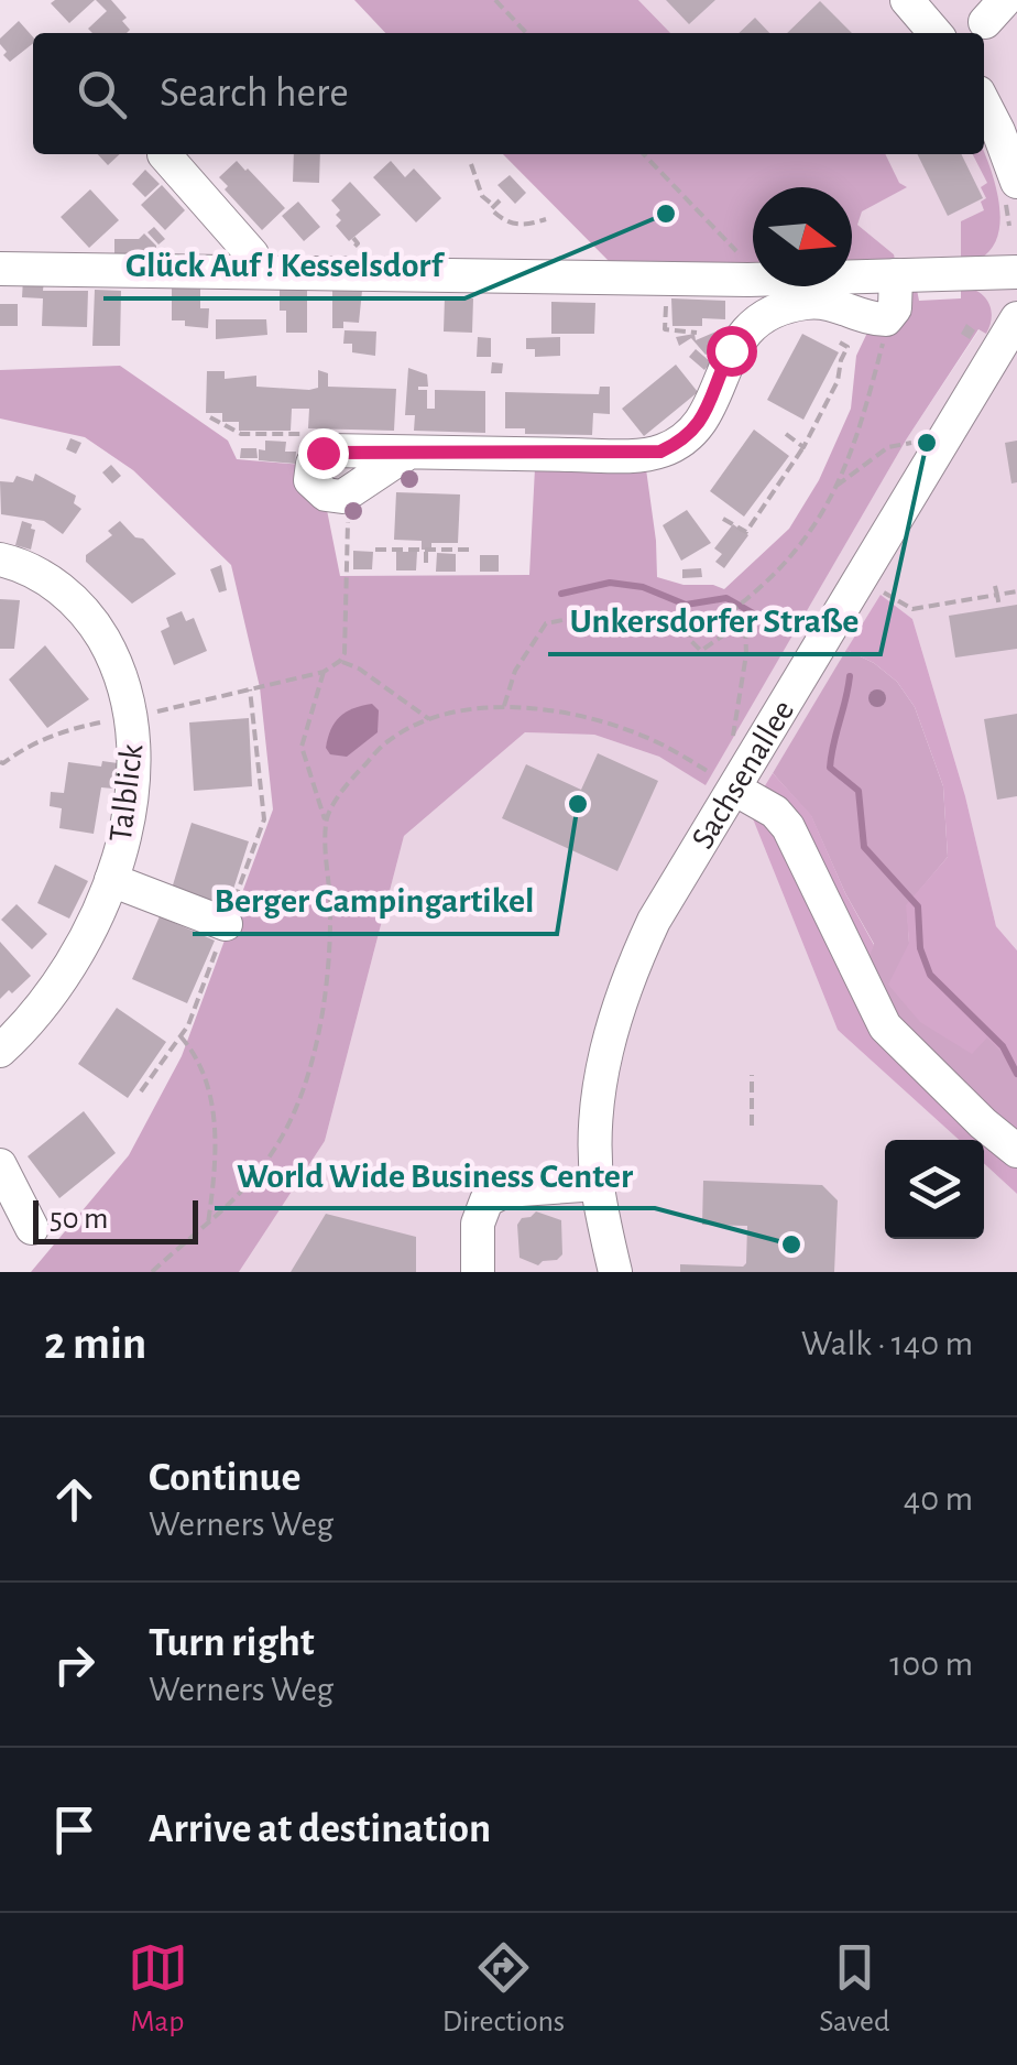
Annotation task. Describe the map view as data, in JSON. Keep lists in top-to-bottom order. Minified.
{"streets":{"street":["Sachsenallee","Talblick"]},"places":["Glück Auf ! Kesselsdorf","Unkersdorfer Straße","Berger Campingartikel","World Wide Business Center"],"scale_bar":"50 m","north":"right","page":{"search":"Search here","scale":"50 m","heading":["2 min","Walk · 140 m"],"list":[["Continue","Werners Weg","40 m"],["Turn right","Werners Weg","100 m"],"Arrive at destination"],"nav":["Map","Directions","Saved"]}}
